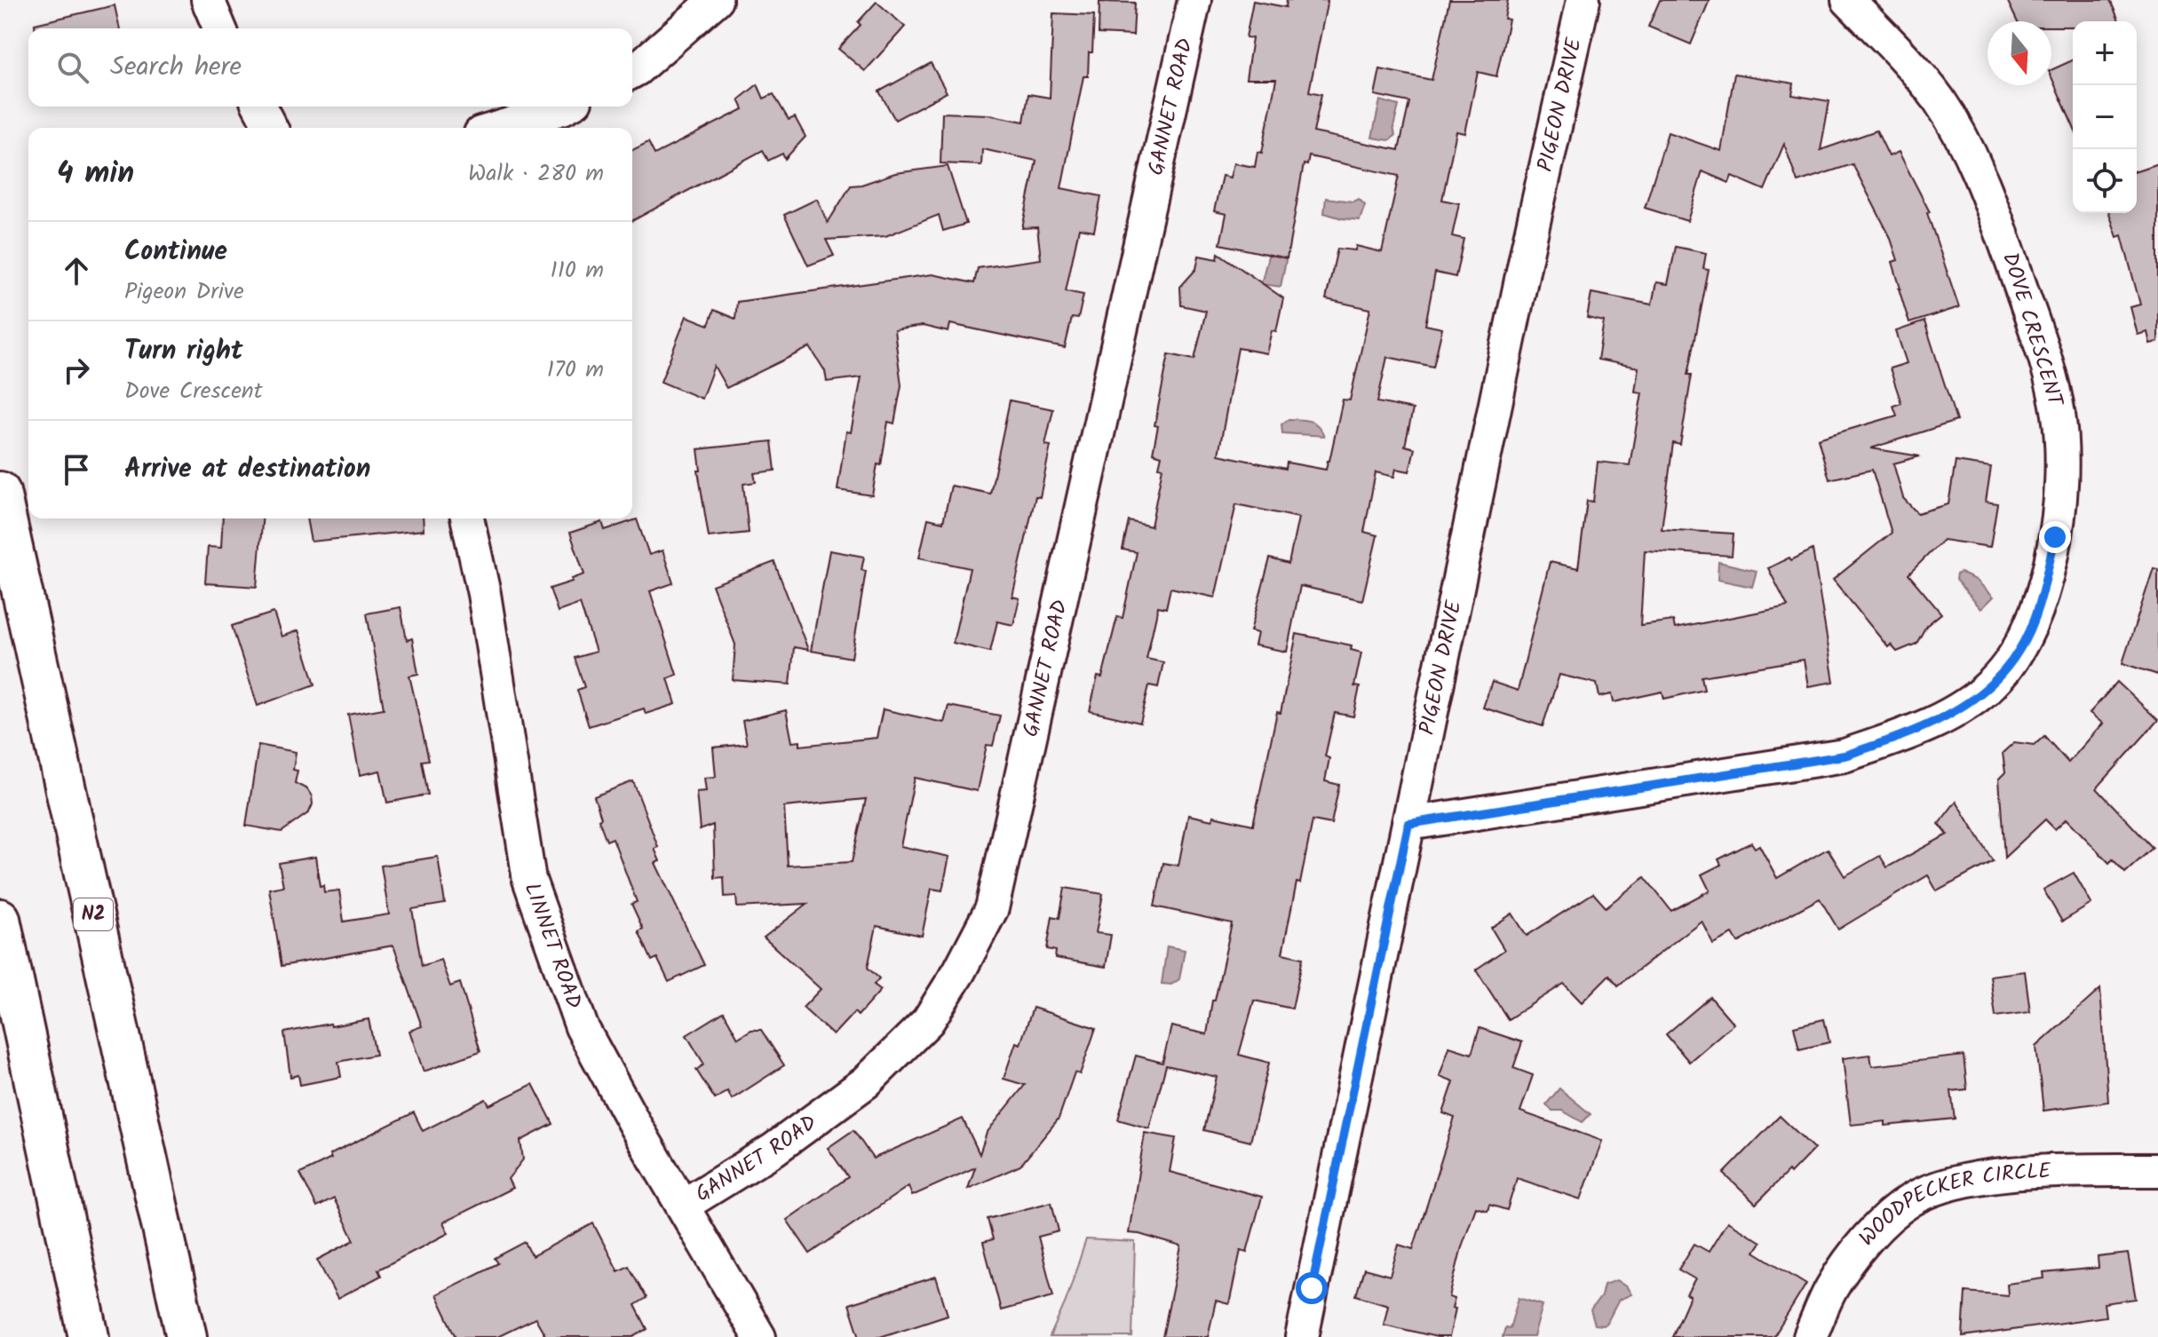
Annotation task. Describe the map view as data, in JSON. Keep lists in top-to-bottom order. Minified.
{"streets":{"highway":["N2"],"street":["PIGEON DRIVE","GANNET ROAD","DOVE CRESCENT","LINNET ROAD","WOODPECKER CIRCLE"]},"crossings":[["PIGEON DRIVE","DOVE CRESCENT"],["GANNET ROAD","LINNET ROAD"]],"north":"bottom","page":{"map_buttons":["+","−"],"search":"Search here","heading":["4 min","Walk · 280 m"],"list":[["Continue","Pigeon Drive","110 m"],["Turn right","Dove Crescent","170 m"],"Arrive at destination"]}}
